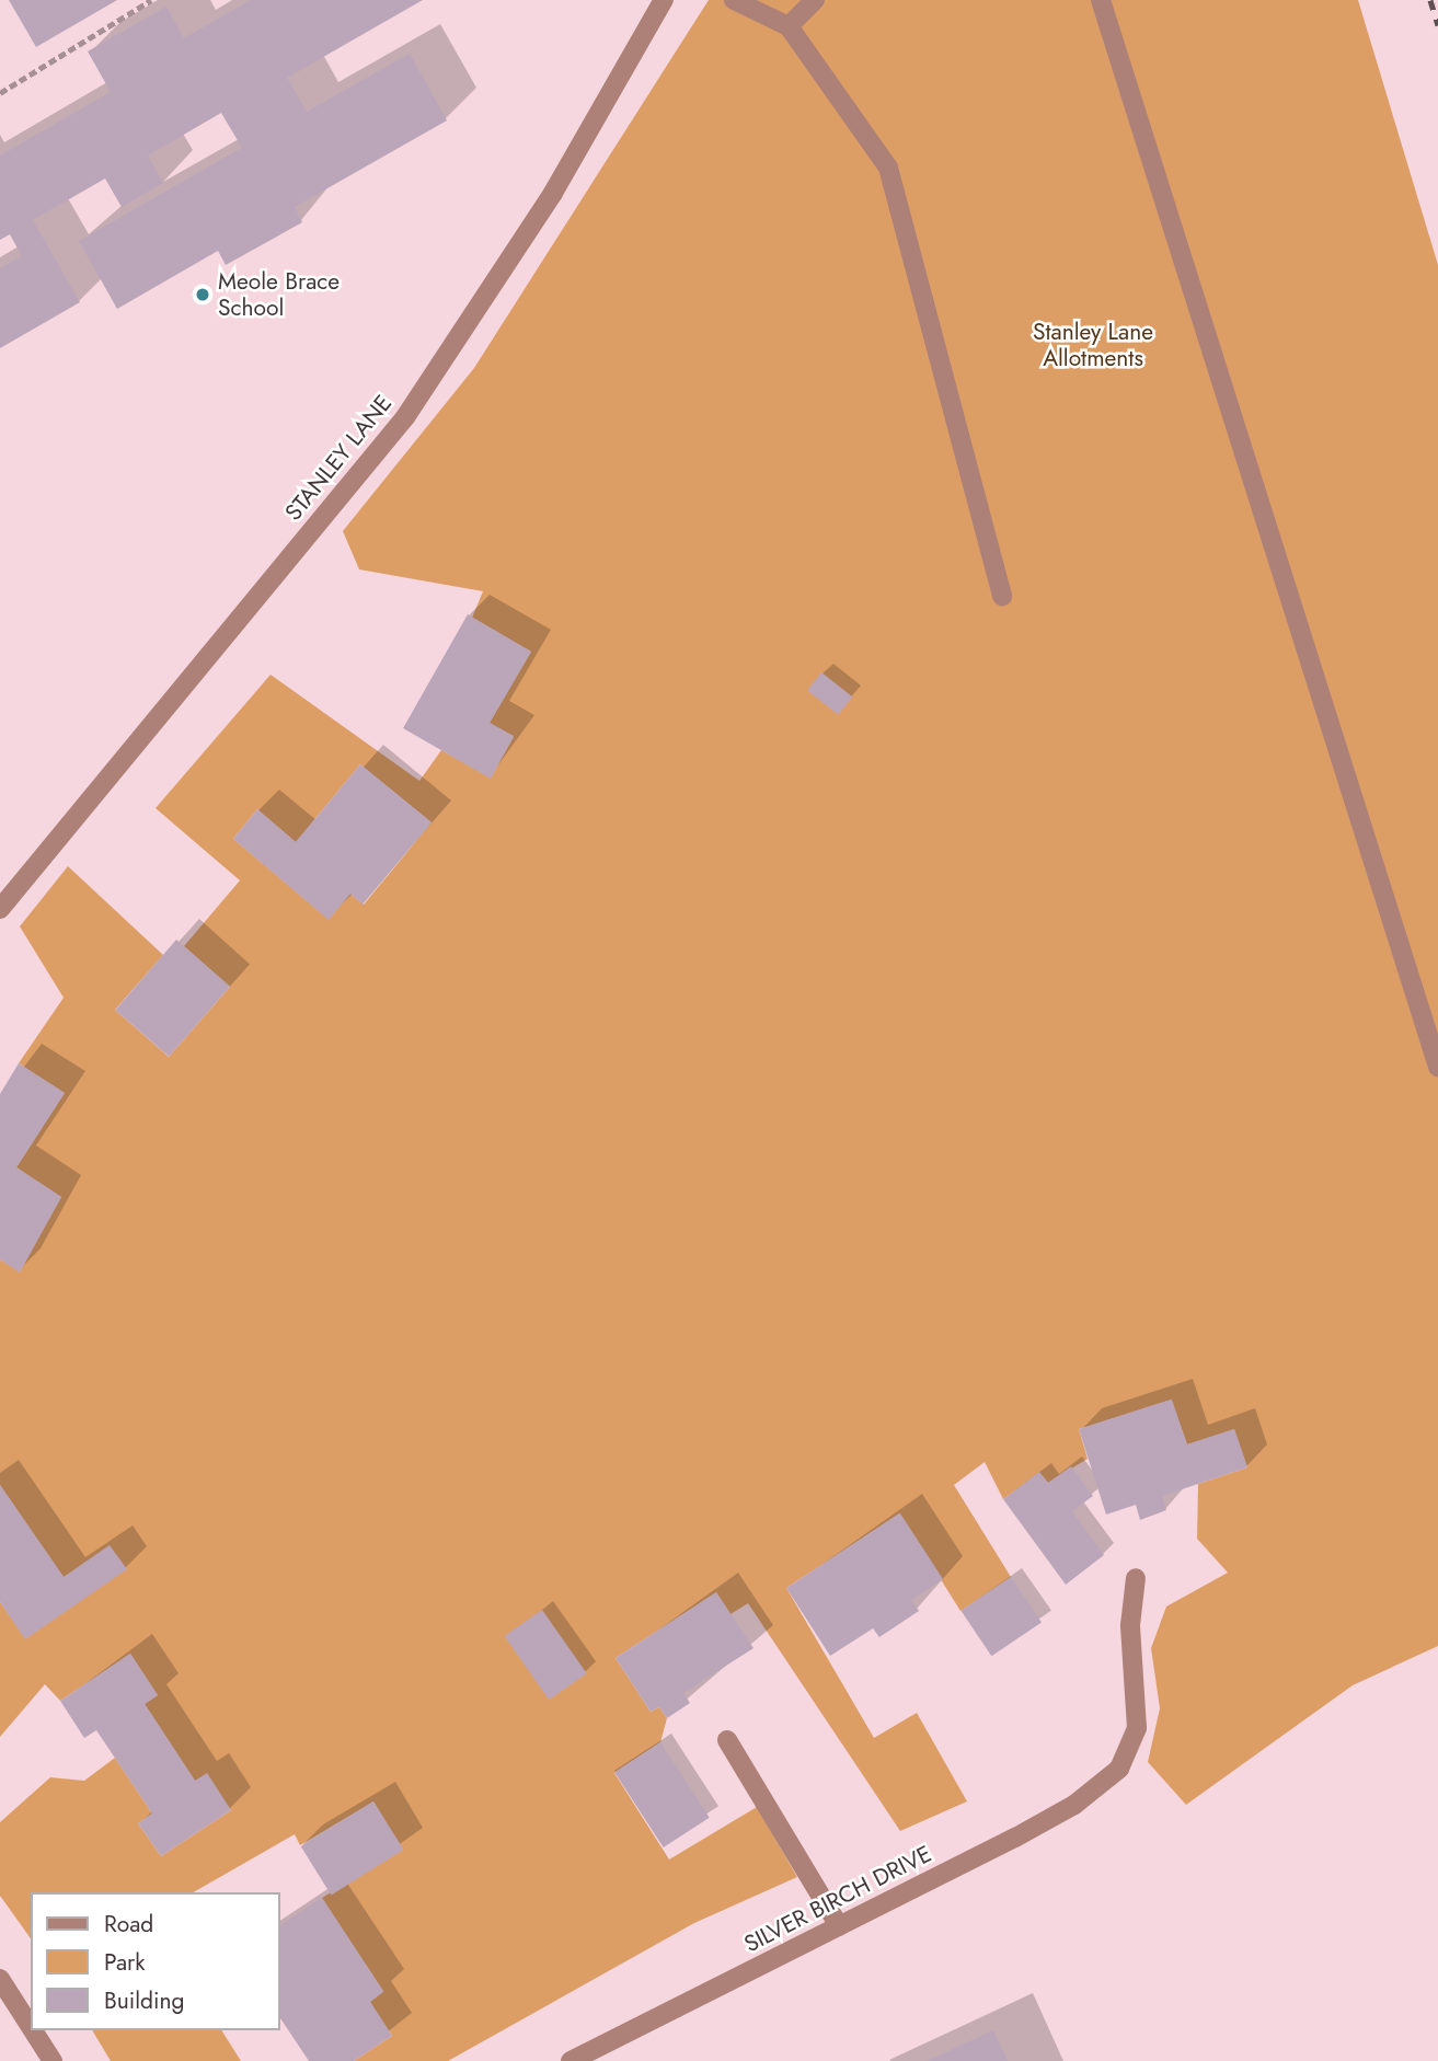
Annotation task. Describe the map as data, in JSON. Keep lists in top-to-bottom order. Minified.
{"streets":{"street":["STANLEY LANE","SILVER BIRCH DRIVE"]},"parks":["Stanley Lane Allotments"],"places":["Meole Brace School"],"legend":["Road","Park","Building"]}
